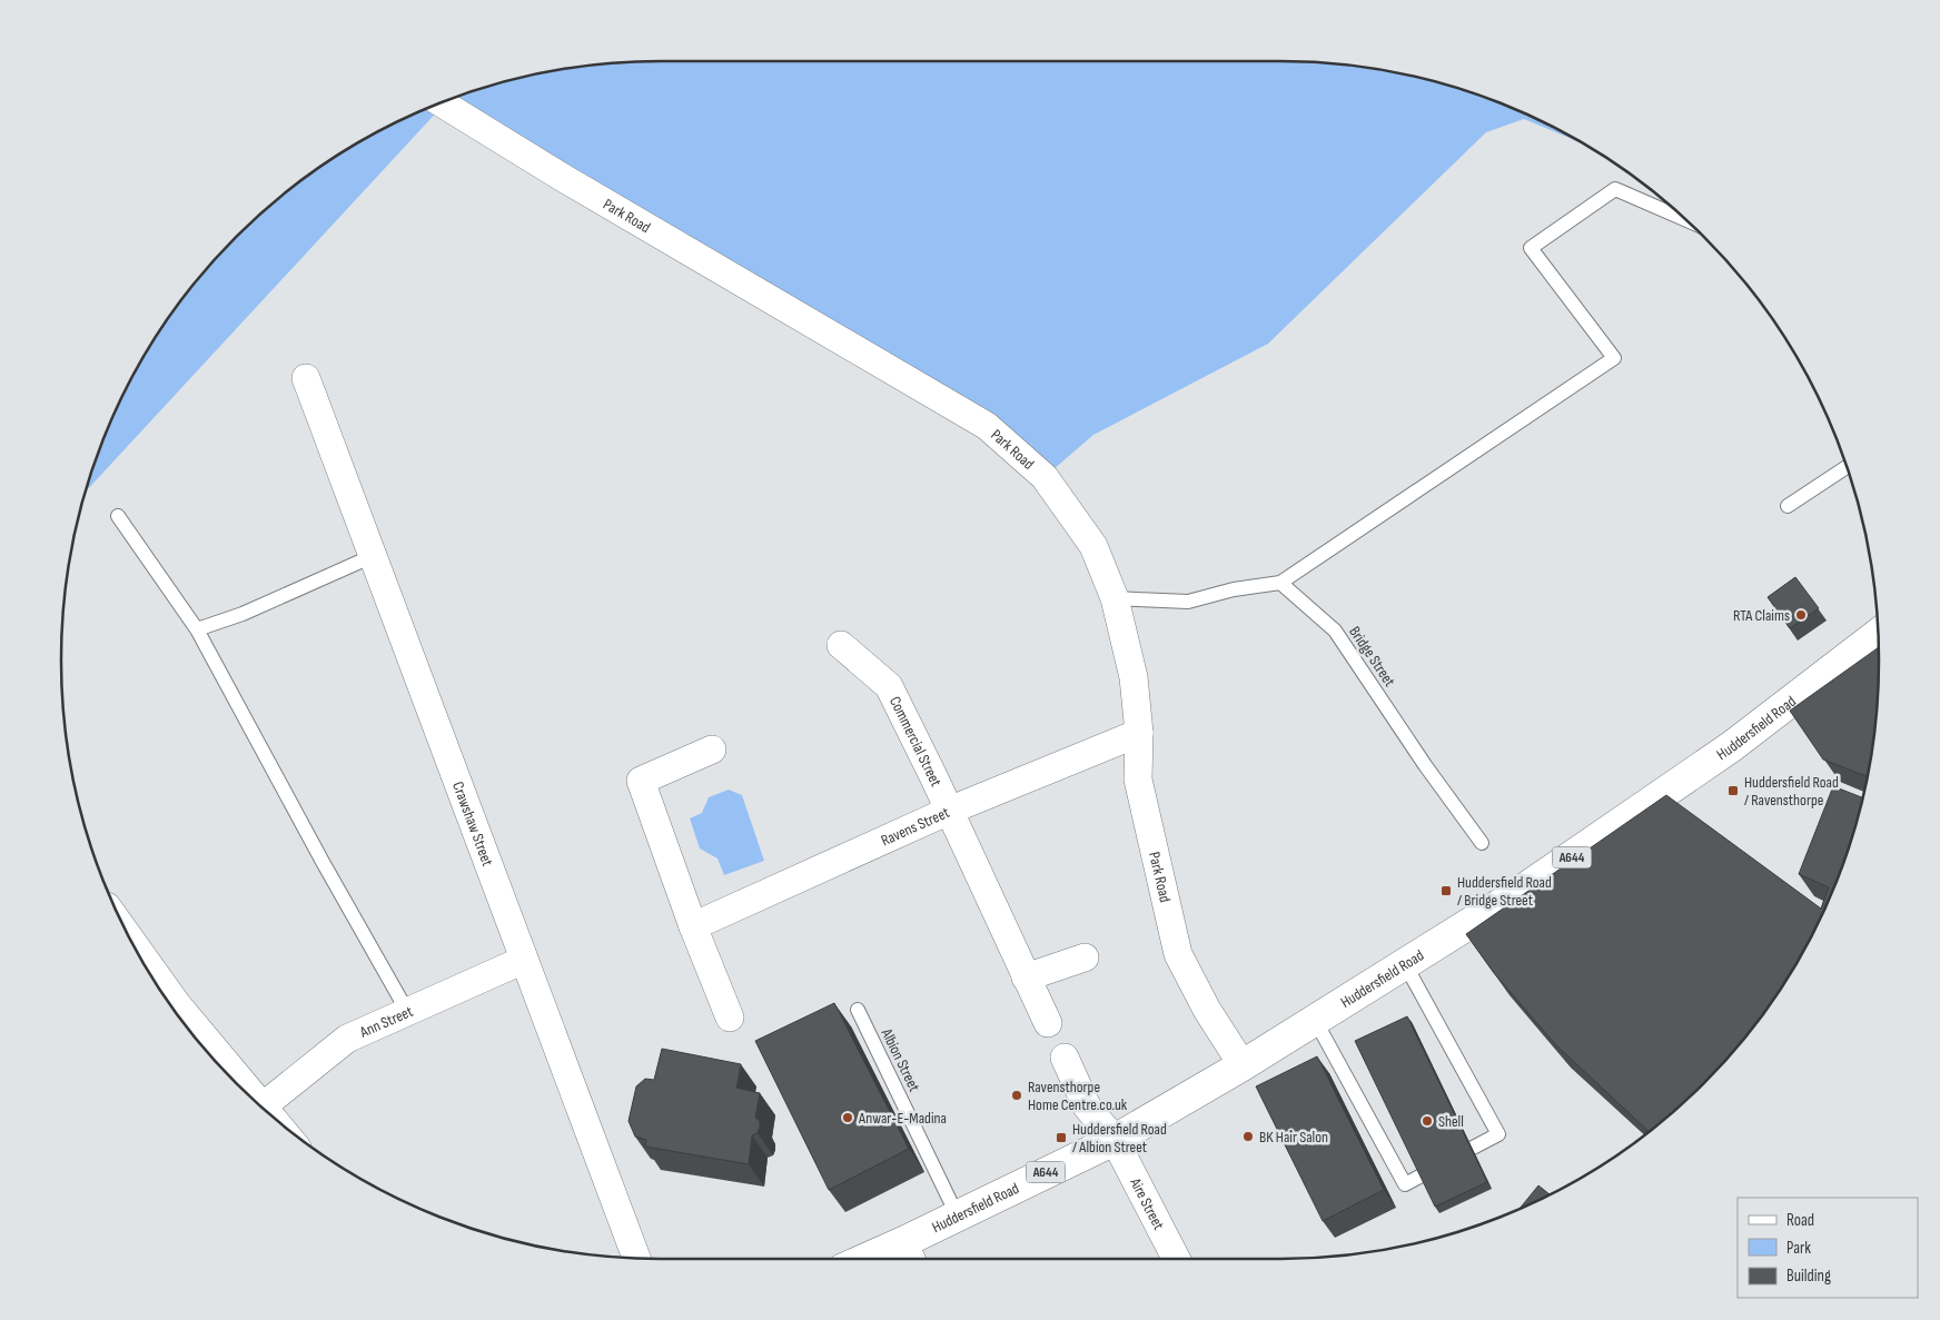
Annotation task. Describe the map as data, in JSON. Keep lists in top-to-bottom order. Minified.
{"streets":{"highway":["Huddersfield Road","A644"],"street":["Park Road","Commercial Street","Crawshaw Street","Ravens Street","Ann Street","Aire Street"],"lane":["Bridge Street","Albion Street"]},"crossings":[["Park Road","Huddersfield Road"],["Park Road","Ravens Street"],["Huddersfield Road","Albion Street"],["Huddersfield Road","Aire Street"],["Commercial Street","Ravens Street"],["Crawshaw Street","Ann Street"]],"places":{"other":["RTA Claims","Ravensthorpe Home Centre.co.uk","Anwar-E-Madina","Shell","BK Hair Salon"],"transit":["Huddersfield Road / Ravensthorpe","Huddersfield Road / Bridge Street","Huddersfield Road / Albion Street"]},"legend":["Road","Park","Building"]}
